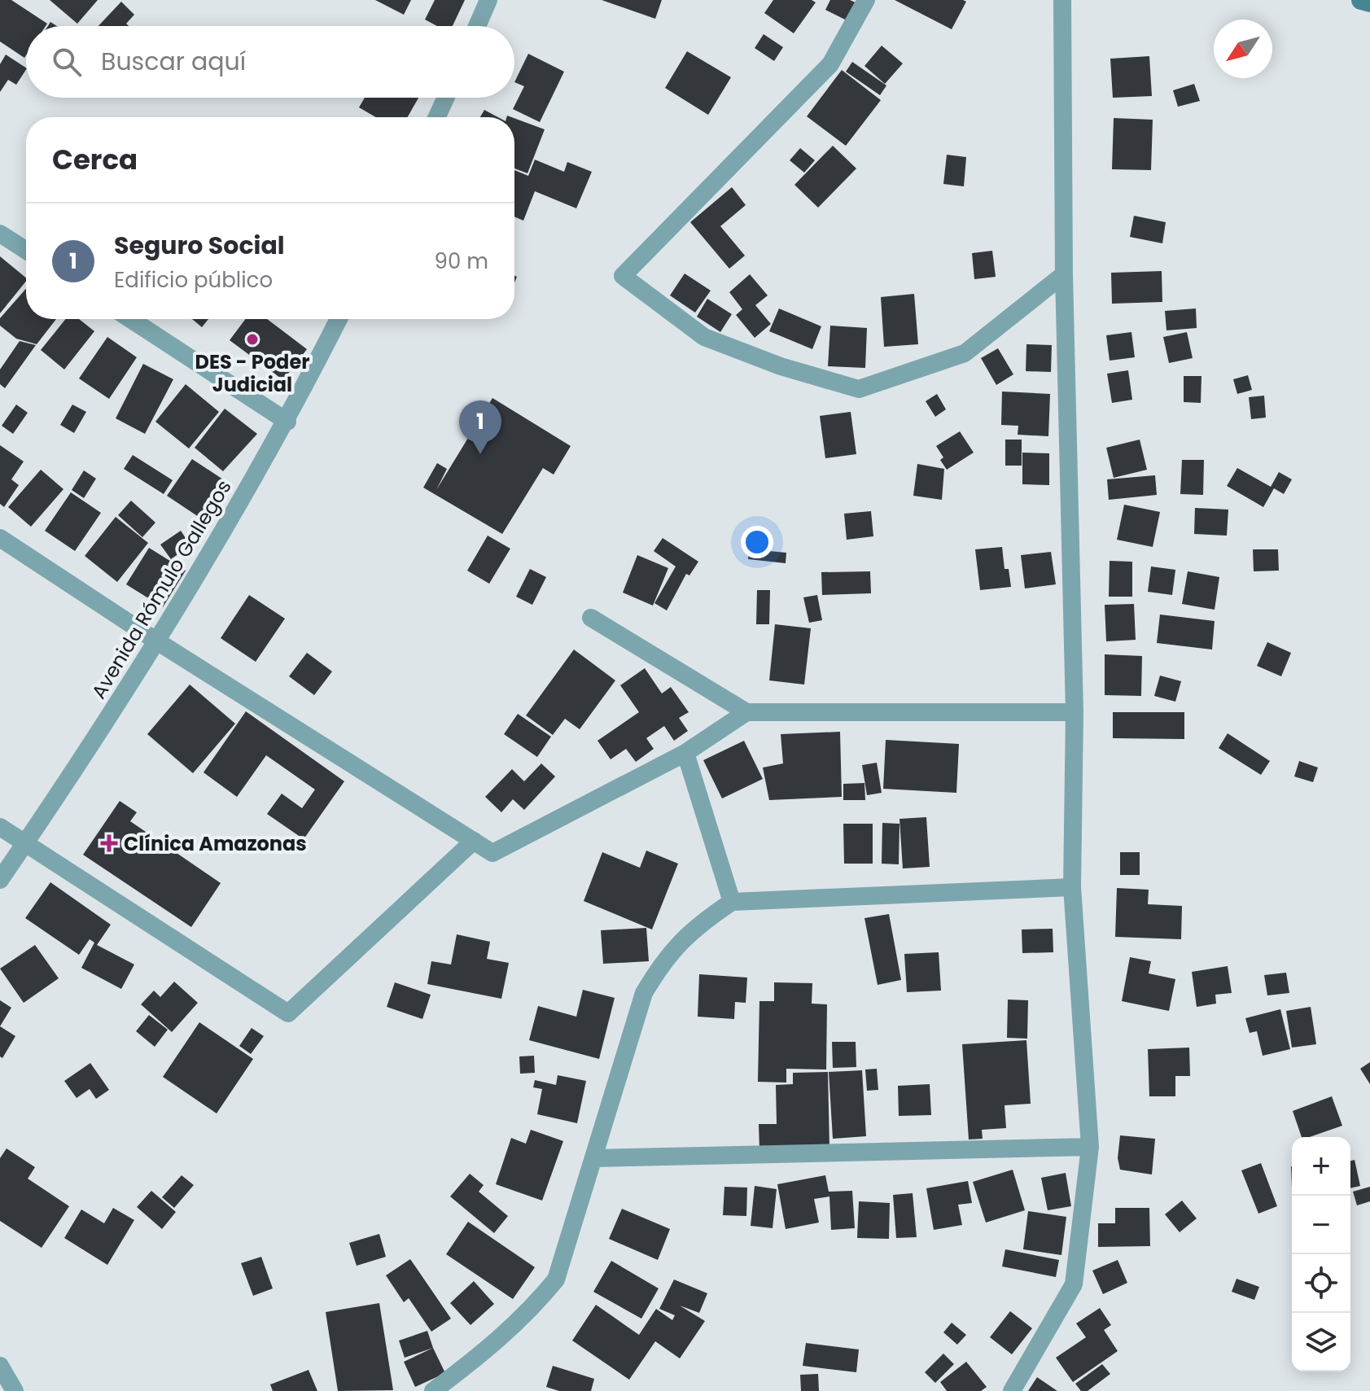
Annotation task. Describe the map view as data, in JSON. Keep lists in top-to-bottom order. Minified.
{"streets":{"street":["Avenida Rómulo Gallegos"]},"places":{"other":["DES - Poder Judicial"],"health":["Clínica Amazonas"]},"north":"bottom left","page":{"search":"Buscar aquí","heading":"Cerca","list":[{"mark":"1","name":"Seguro Social","note":"Edificio público","value":"90 m"}],"pins":"1","map_buttons":["+","−"]}}
